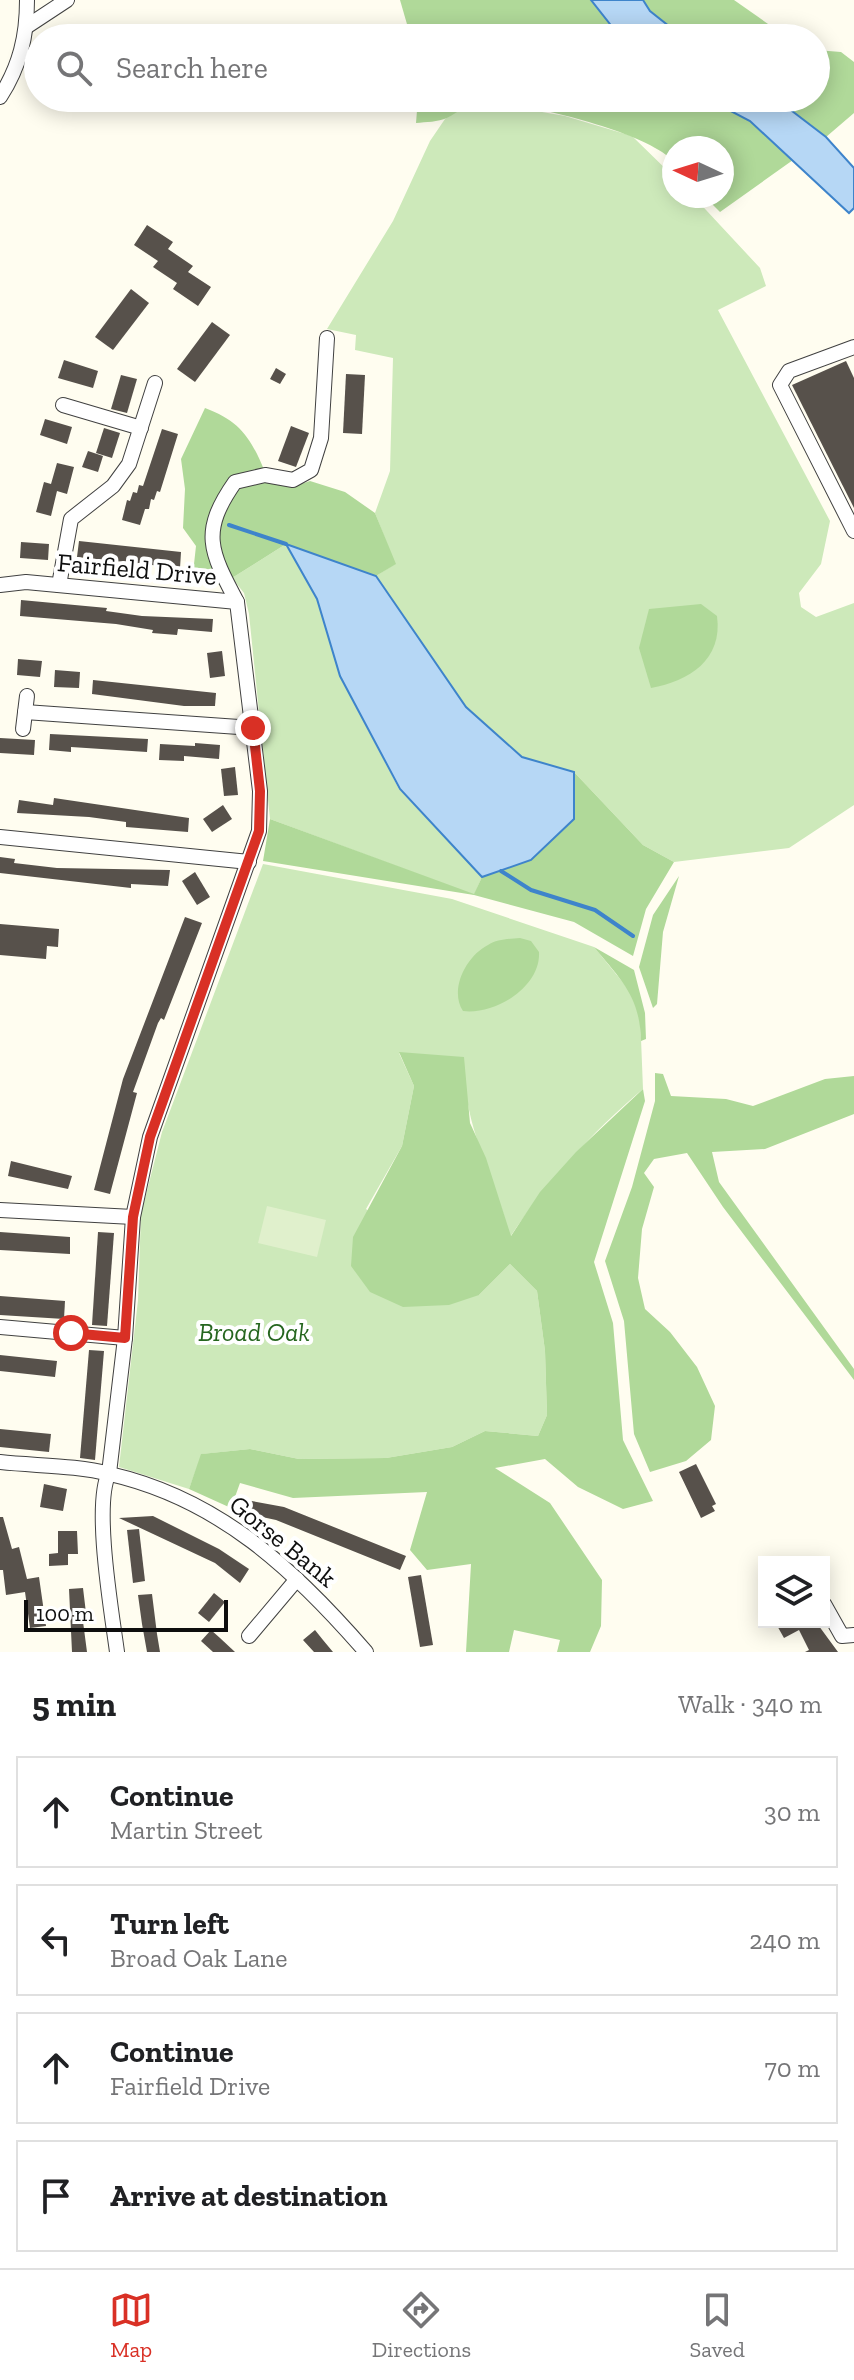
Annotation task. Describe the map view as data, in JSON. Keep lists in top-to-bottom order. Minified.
{"streets":{"street":["Fairfield Drive","Gorse Bank"]},"crossings":[["Fairfield Drive","Gorse Bank"]],"parks":["Broad Oak"],"scale_bar":"100 m","north":"left","page":{"search":"Search here","scale":"100 m","heading":["5 min","Walk · 340 m"],"list":[["Continue","Martin Street","30 m"],["Turn left","Broad Oak Lane","240 m"],["Continue","Fairfield Drive","70 m"],"Arrive at destination"],"nav":["Map","Directions","Saved"]}}
